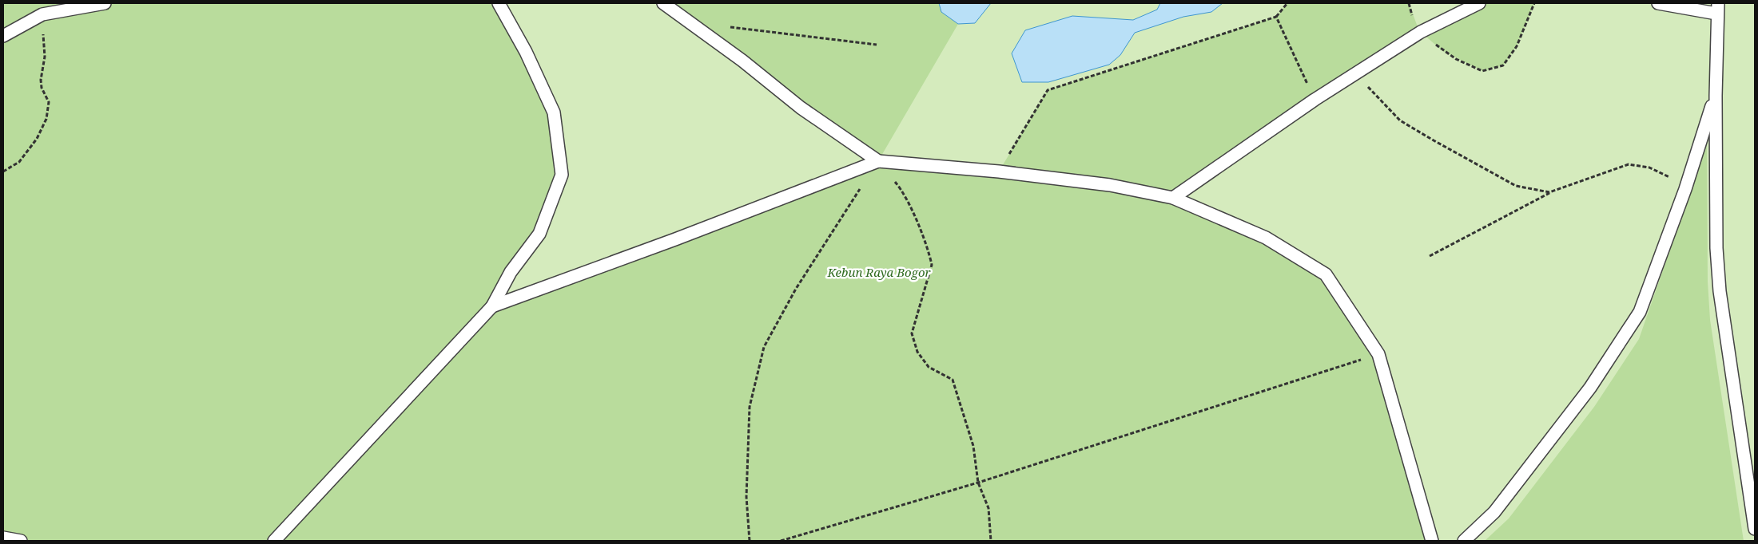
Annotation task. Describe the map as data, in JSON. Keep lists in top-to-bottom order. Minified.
{"parks":["Kebun Raya Bogor"]}
